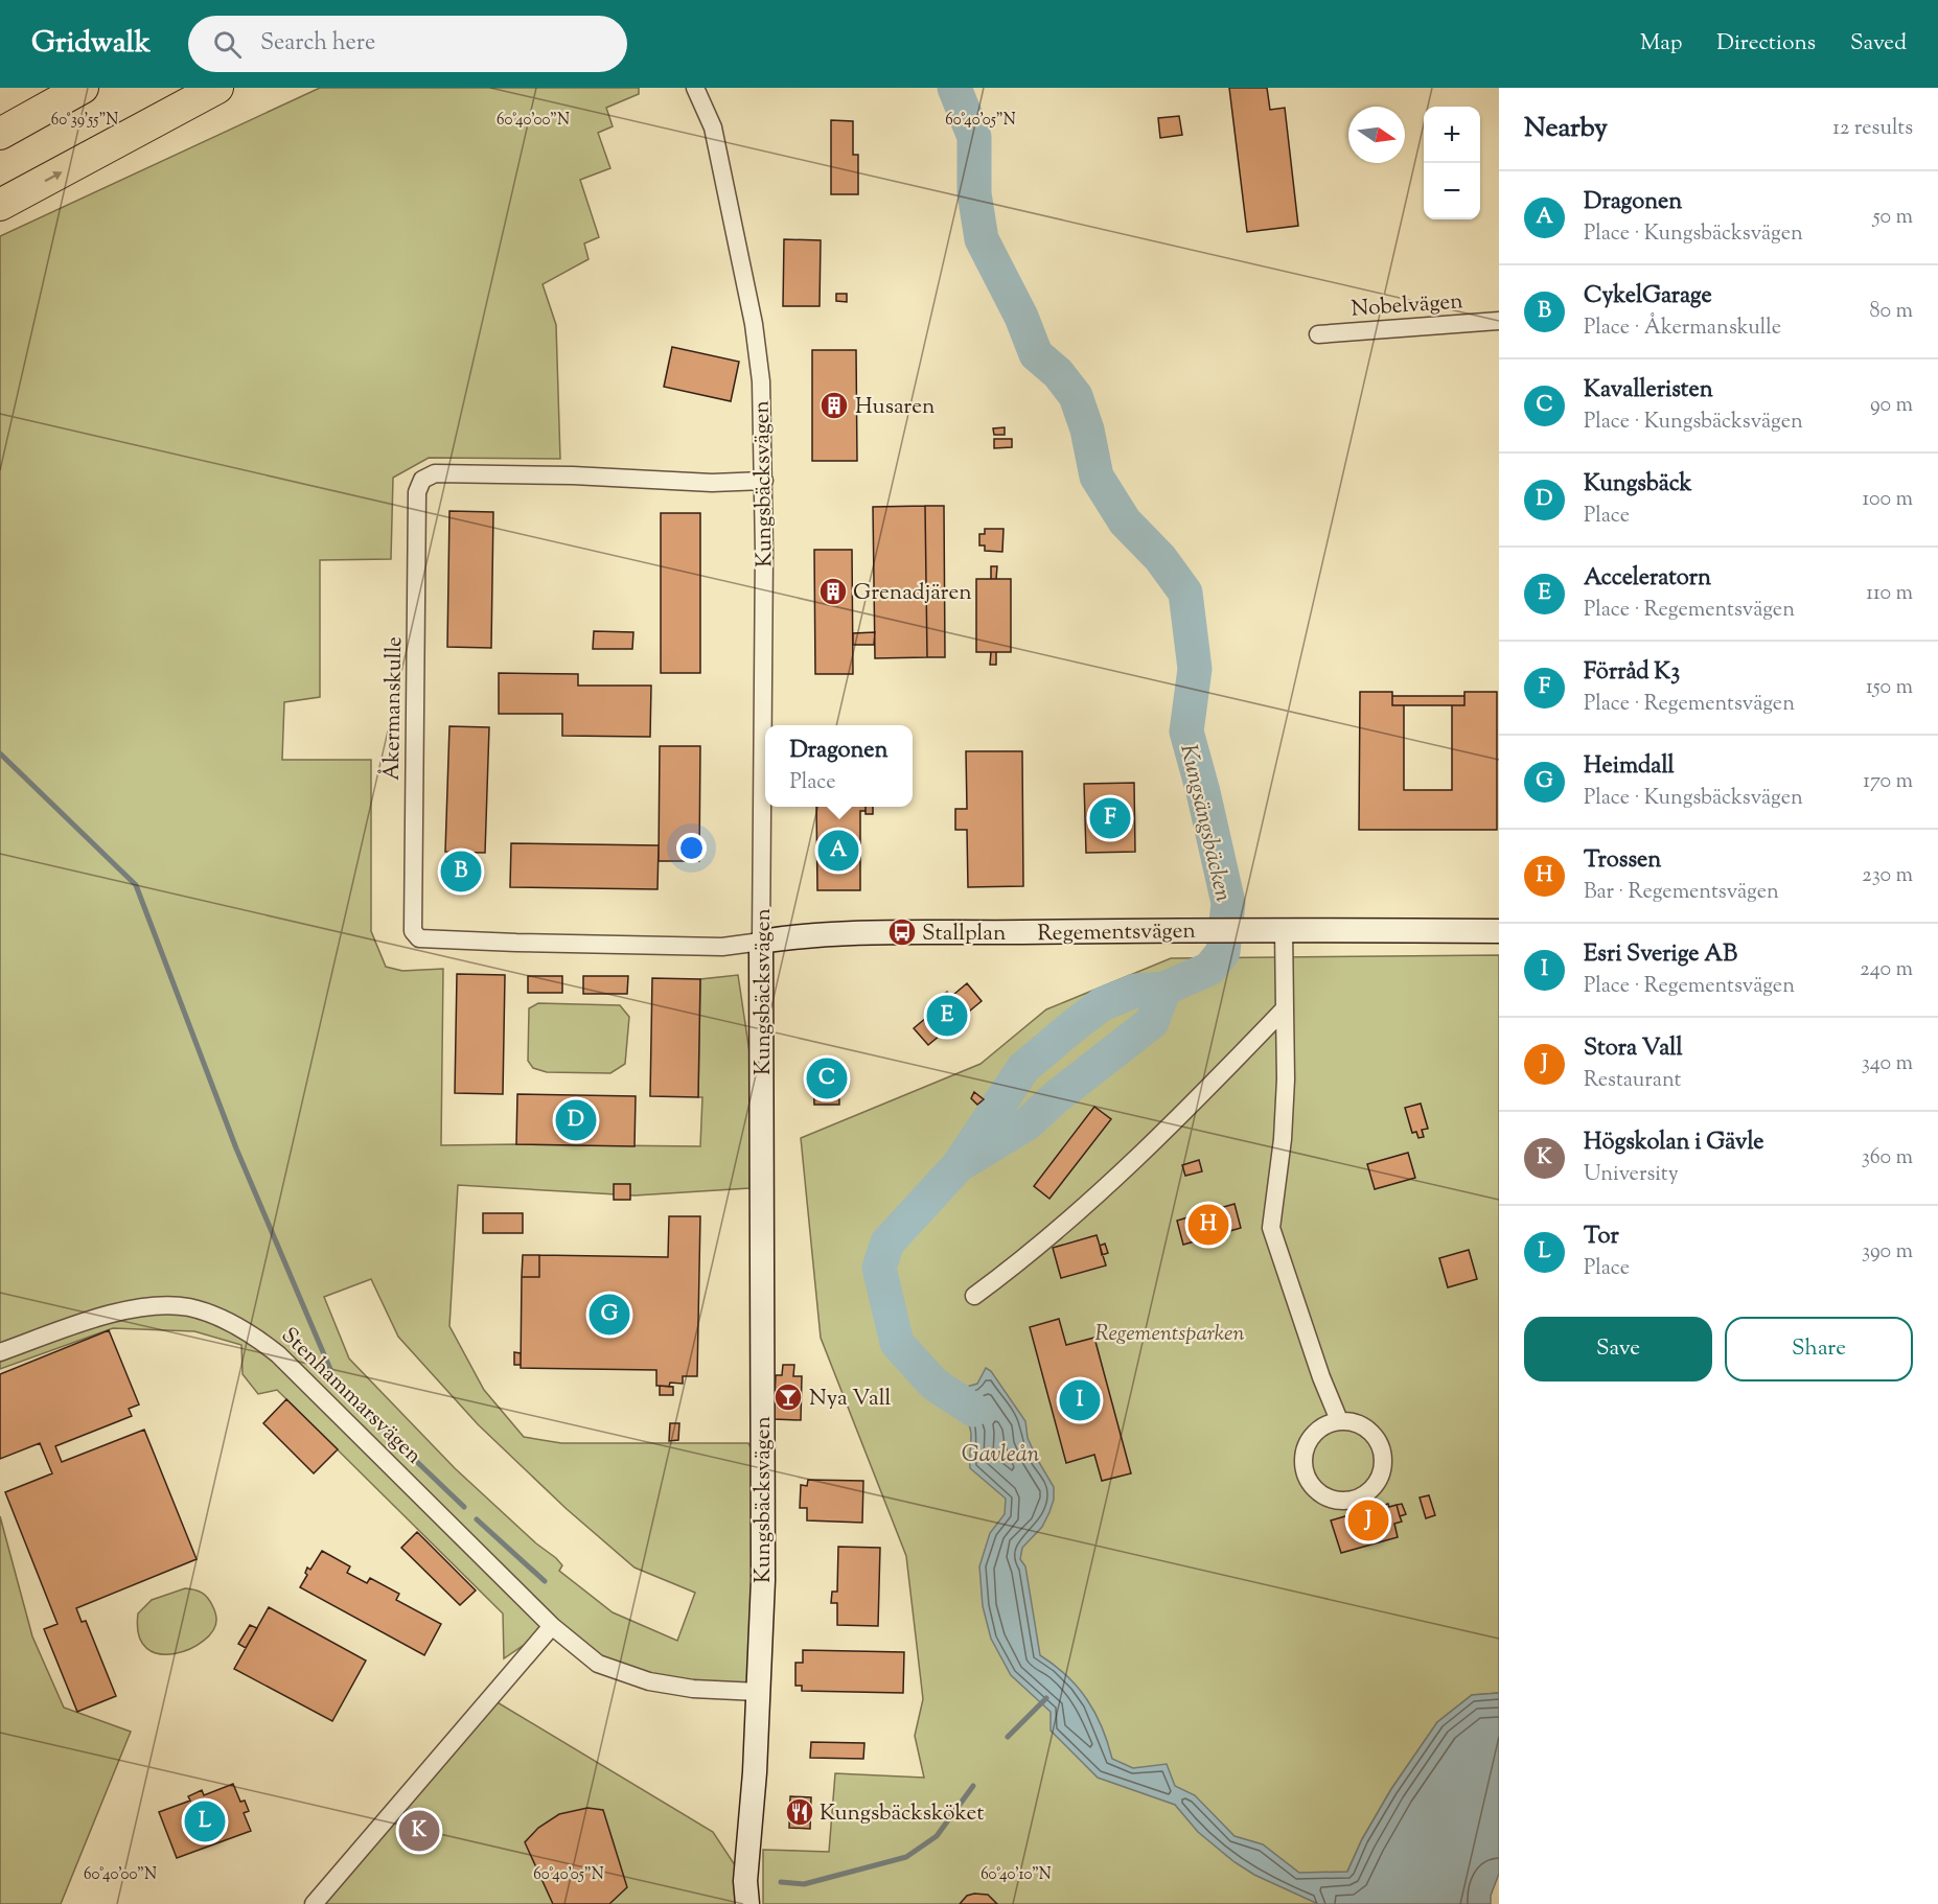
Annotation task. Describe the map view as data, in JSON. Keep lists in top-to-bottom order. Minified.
{"streets":{"street":["Nobelvägen","Kungsbäcksvägen","Åkermanskulle","Regementsvägen","Stenhammarsvägen"]},"crossings":[["Kungsbäcksvägen","Åkermanskulle"],["Kungsbäcksvägen","Regementsvägen"],["Kungsbäcksvägen","Stenhammarsvägen"],["Åkermanskulle","Regementsvägen"]],"water":["Kungsängsbäcken","Gavleån"],"parks":["Regementsparken"],"places":{"building":["Husaren","Grenadjären"],"bus stop":["Stallplan"],"bar":["Nya Vall"],"restaurant":["Kungsbäcksköket"]},"north":"right","page":{"header":"Gridwalk","search":"Search here","nav":["Map","Directions","Saved"],"heading":["Nearby","12 results"],"map_buttons":["+","−"],"list":[{"mark":"A","name":"Dragonen","note":"Place · Kungsbäcksvägen","value":"50 m"},{"mark":"B","name":"CykelGarage","note":"Place · Åkermanskulle","value":"80 m"},{"mark":"C","name":"Kavalleristen","note":"Place · Kungsbäcksvägen","value":"90 m"},{"mark":"D","name":"Kungsbäck","note":"Place","value":"100 m"},{"mark":"E","name":"Acceleratorn","note":"Place · Regementsvägen","value":"110 m"},{"mark":"F","name":"Förråd K3","note":"Place · Regementsvägen","value":"150 m"},{"mark":"G","name":"Heimdall","note":"Place · Kungsbäcksvägen","value":"170 m"},{"mark":"H","name":"Trossen","note":"Bar · Regementsvägen","value":"230 m"},{"mark":"I","name":"Esri Sverige AB","note":"Place · Regementsvägen","value":"240 m"},{"mark":"J","name":"Stora Vall","note":"Restaurant","value":"340 m"},{"mark":"K","name":"Högskolan i Gävle","note":"University","value":"360 m"},{"mark":"L","name":"Tor","note":"Place","value":"390 m"}],"popup":["Dragonen","Place"],"pins":["F","A","B","E","C","D","H","G","I","J","L","K"],"buttons":["Save","Share"]},"coordinates":["60°39'55\"N","60°40'00\"N","60°40'05\"N","60°40'10\"N"]}
